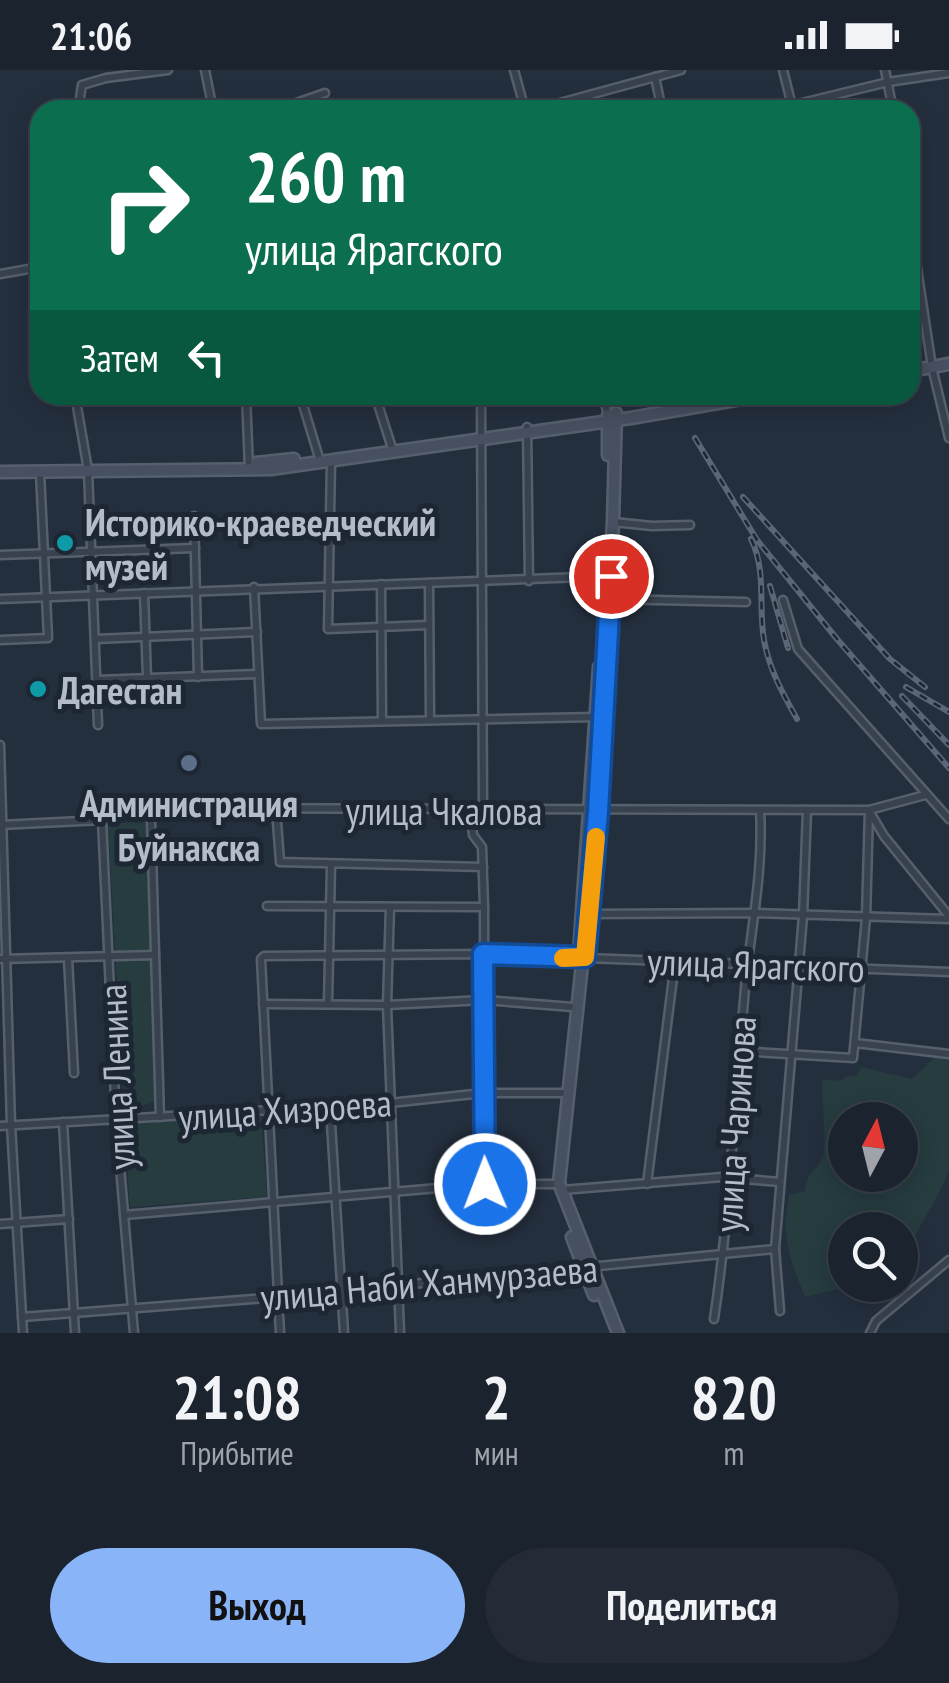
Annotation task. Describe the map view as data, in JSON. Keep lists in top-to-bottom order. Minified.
{"streets":{"street":["улица Чкалова","улица Ярагского","улица Ленина","улица Хизроева","улица Чаринова","улица Наби Ханмурзаева"]},"crossings":[["улица Чкалова","улица Чаринова"],["улица Ярагского","улица Чаринова"],["улица Ленина","улица Хизроева"],["улица Ленина","улица Наби Ханмурзаева"],["улица Чаринова","улица Наби Ханмурзаева"]],"places":["Историко-краеведческий музей","Дагестан","Администрация Буйнакска"],"north":"top","page":{"status":"21:06","turn":["260 m","улица Ярагского"],"then":"Затем","eta":["21:08","Прибытие","2","мин","820","m"],"buttons":["Выход","Поделиться"]}}
